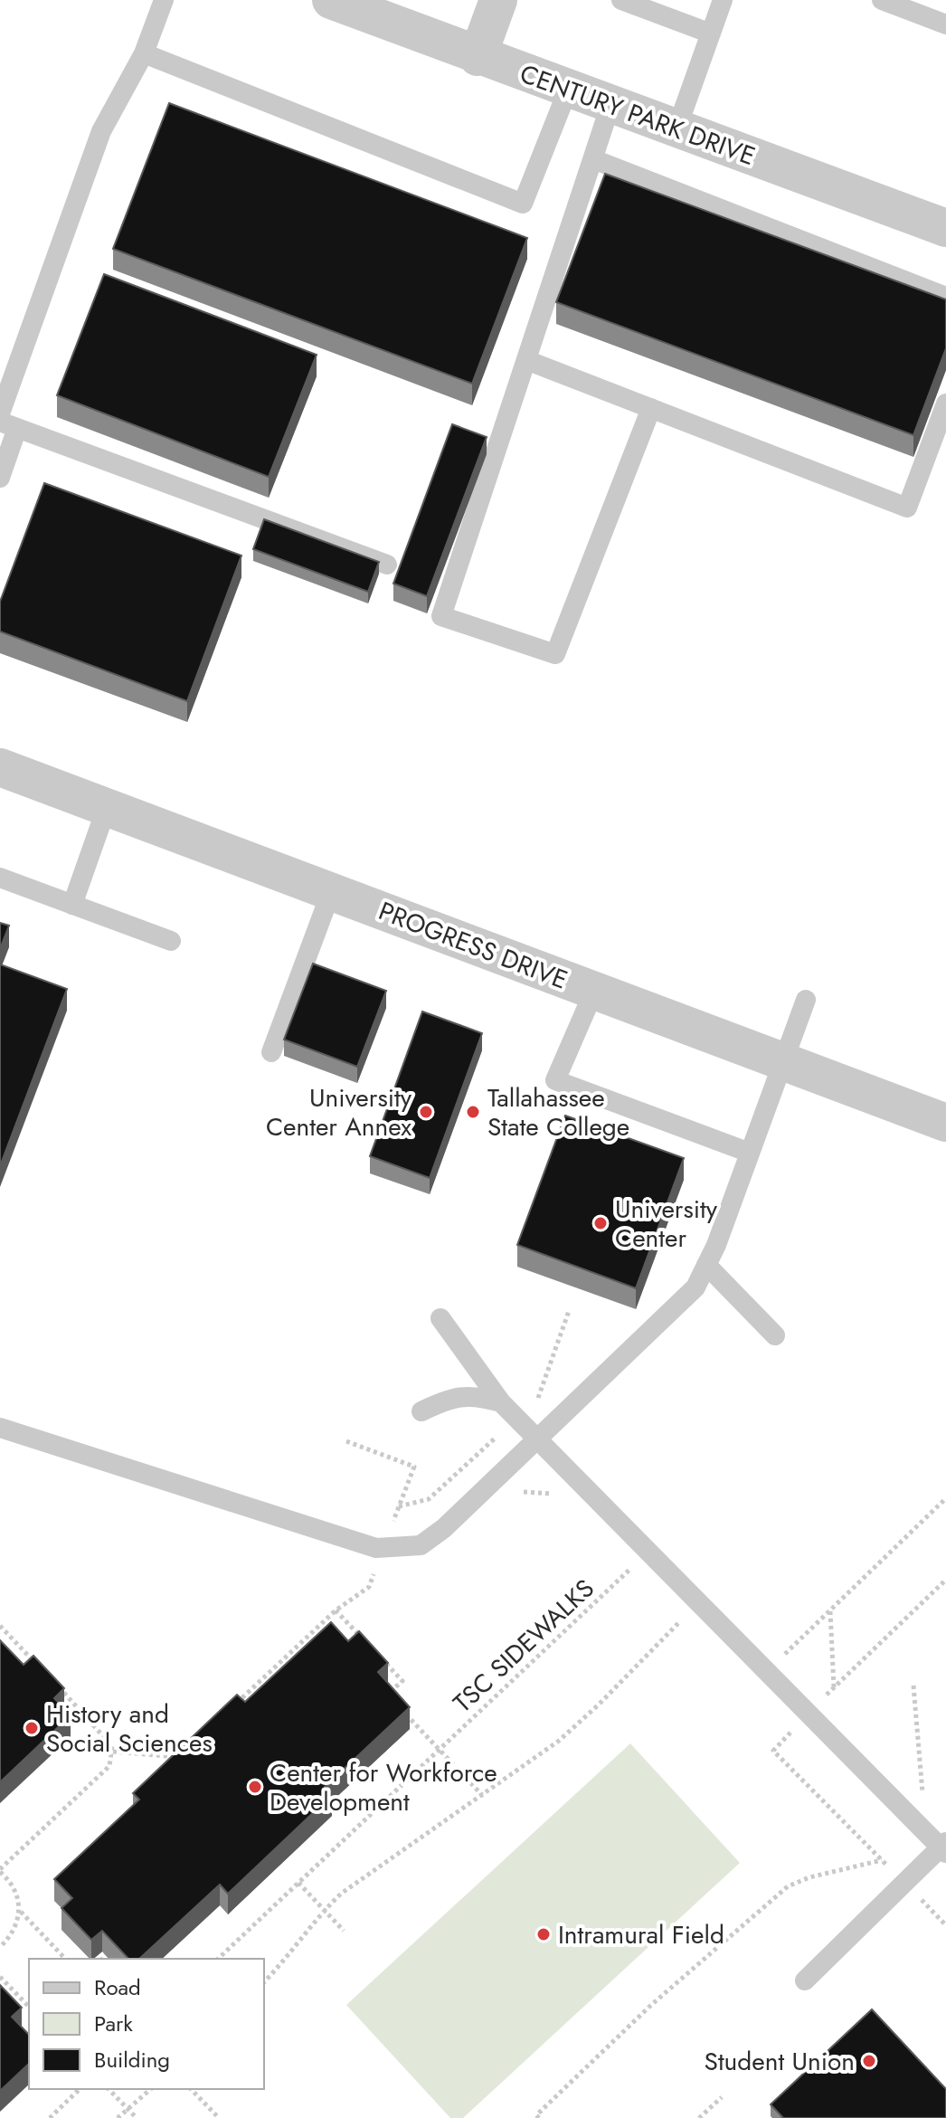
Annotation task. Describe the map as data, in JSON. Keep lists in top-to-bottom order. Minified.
{"streets":{"street":["CENTURY PARK DRIVE","PROGRESS DRIVE"],"path":["TSC SIDEWALKS"]},"places":["University Center Annex","Tallahassee State College","University Center","History and Social Sciences","Center for Workforce Development","Intramural Field","Student Union"],"legend":["Road","Park","Building"]}
